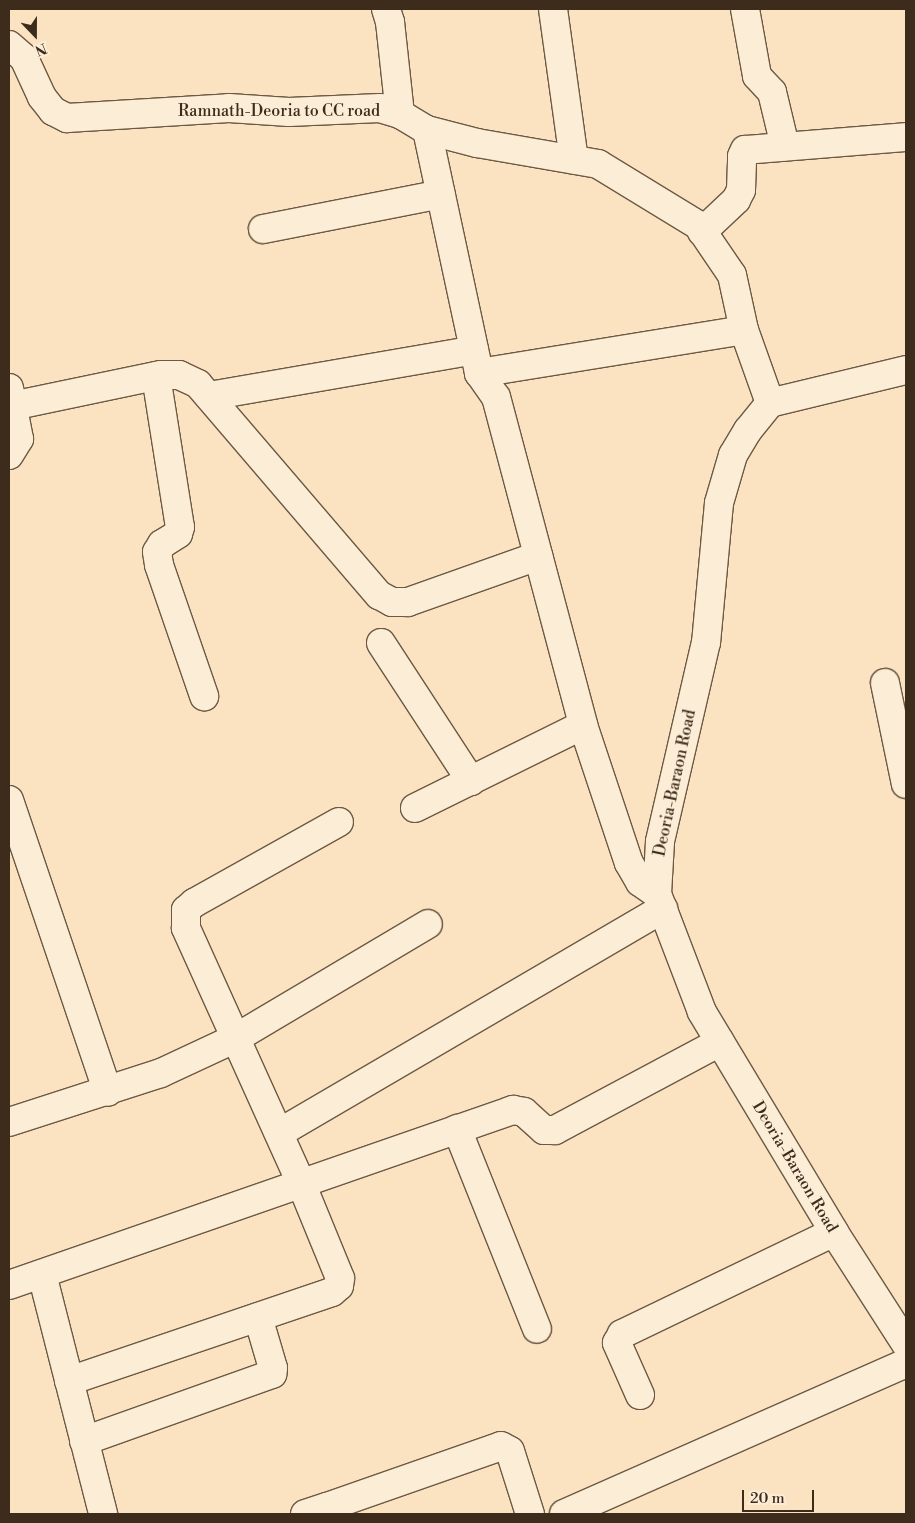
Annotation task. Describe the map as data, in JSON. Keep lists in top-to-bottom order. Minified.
{"streets":{"street":["Ramnath-Deoria to CC road","Deoria-Baraon Road"]},"crossings":[["Ramnath-Deoria to CC road","Deoria-Baraon Road"]],"scale_bar":"20 m","north":"bottom"}
